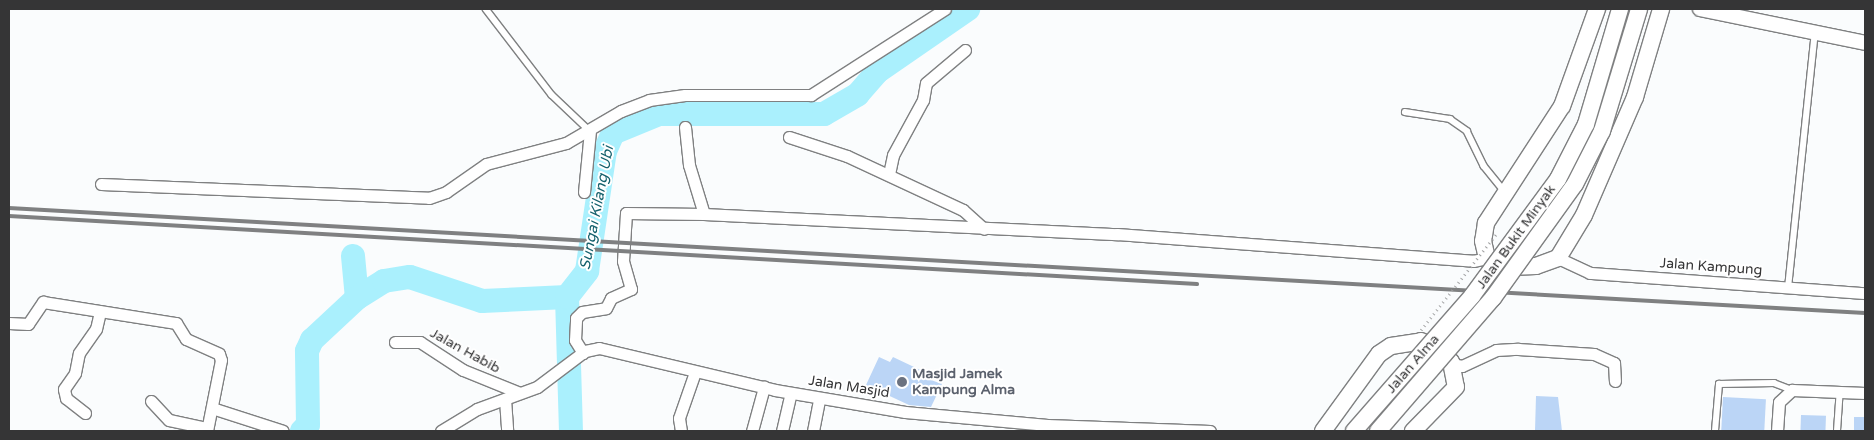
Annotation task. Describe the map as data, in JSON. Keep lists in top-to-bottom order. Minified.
{"streets":{"main road":["Jalan Bukit Minyak","Jalan Alma"],"street":["Jalan Kampung","Jalan Habib","Jalan Masjid"]},"crossings":[["Jalan Bukit Minyak","Jalan Alma"]],"water":["Sungai Kilang Ubi"],"places":["Masjid Jamek Kampung Alma"]}
